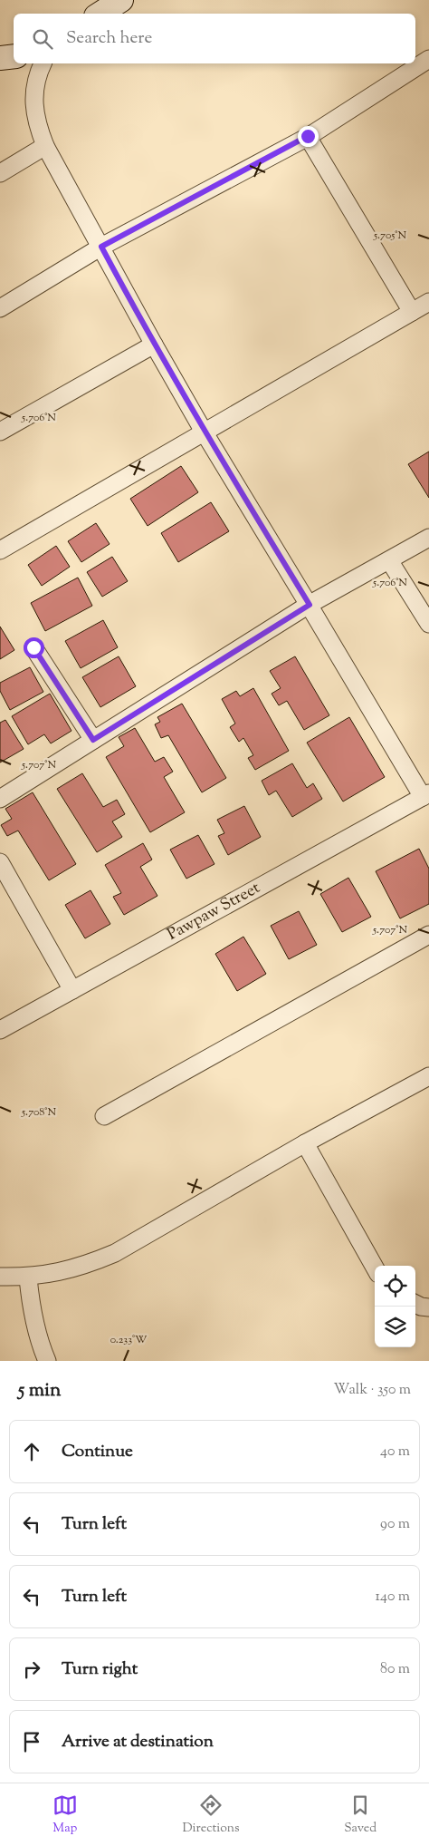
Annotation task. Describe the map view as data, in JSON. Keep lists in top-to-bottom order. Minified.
{"streets":{"street":["Pawpaw Street"]},"page":{"search":"Search here","heading":["5 min","Walk · 350 m"],"list":[["Continue","40 m"],["Turn left","90 m"],["Turn left","140 m"],["Turn right","80 m"],"Arrive at destination"],"nav":["Map","Directions","Saved"]},"coordinates":["5.705°N","5.706°N","5.707°N","5.708°N","0.233°W"]}
